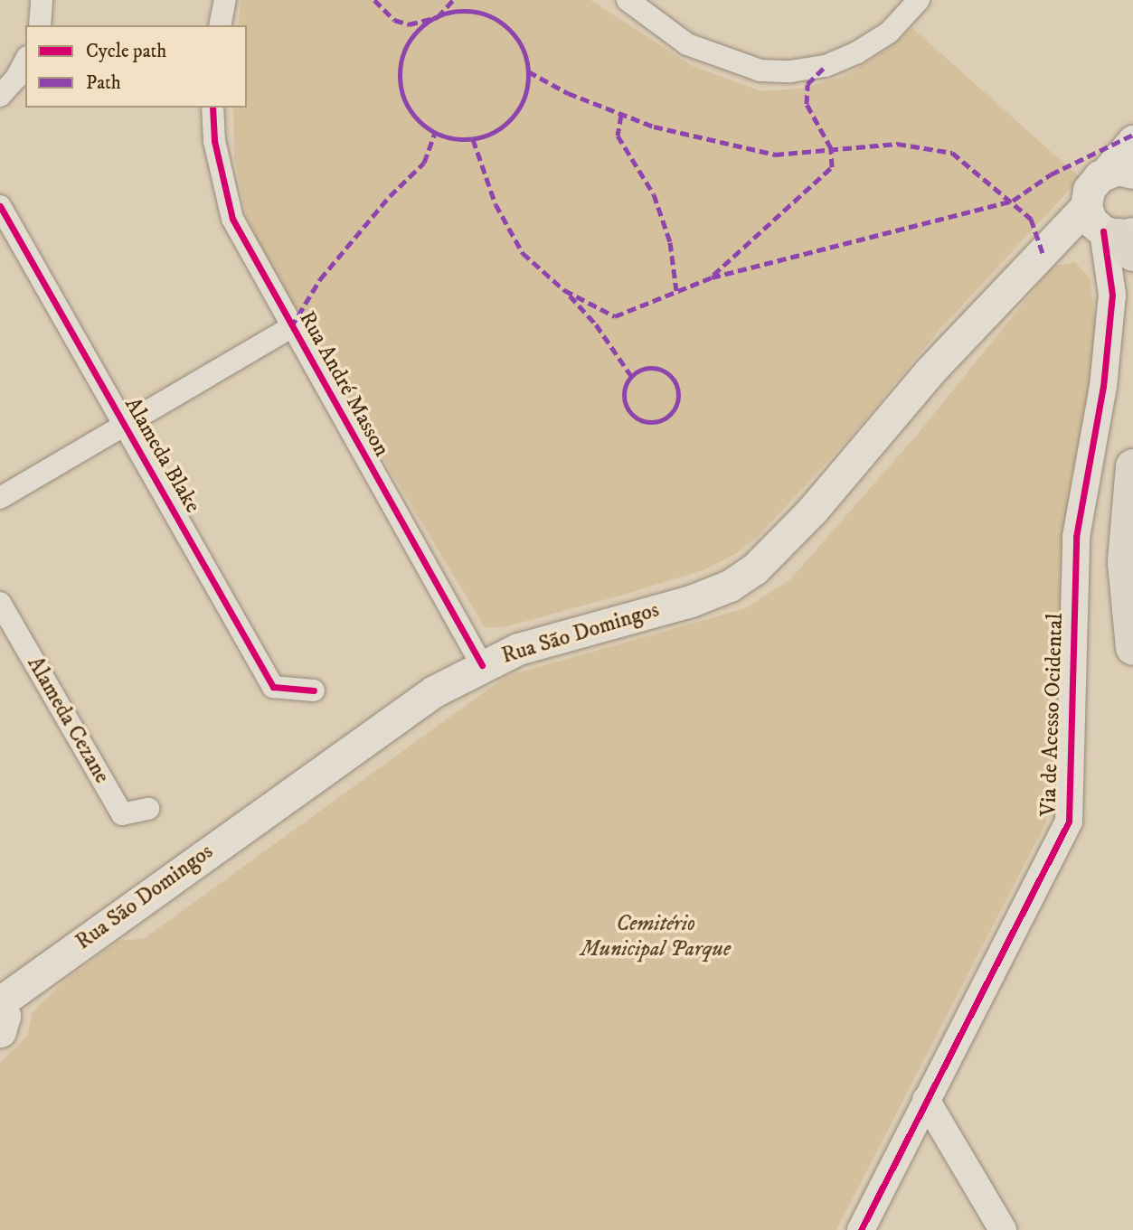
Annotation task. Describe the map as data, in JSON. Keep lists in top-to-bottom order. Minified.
{"streets":{"main road":["Rua São Domingos"],"street":["Rua André Masson","Alameda Blake","Via de Acesso Ocidental","Alameda Cezane"]},"crossings":[["Rua André Masson","Rua São Domingos"],["Rua São Domingos","Via de Acesso Ocidental"]],"parks":["Cemitério Municipal Parque"],"legend":["Cycle path","Path"]}
